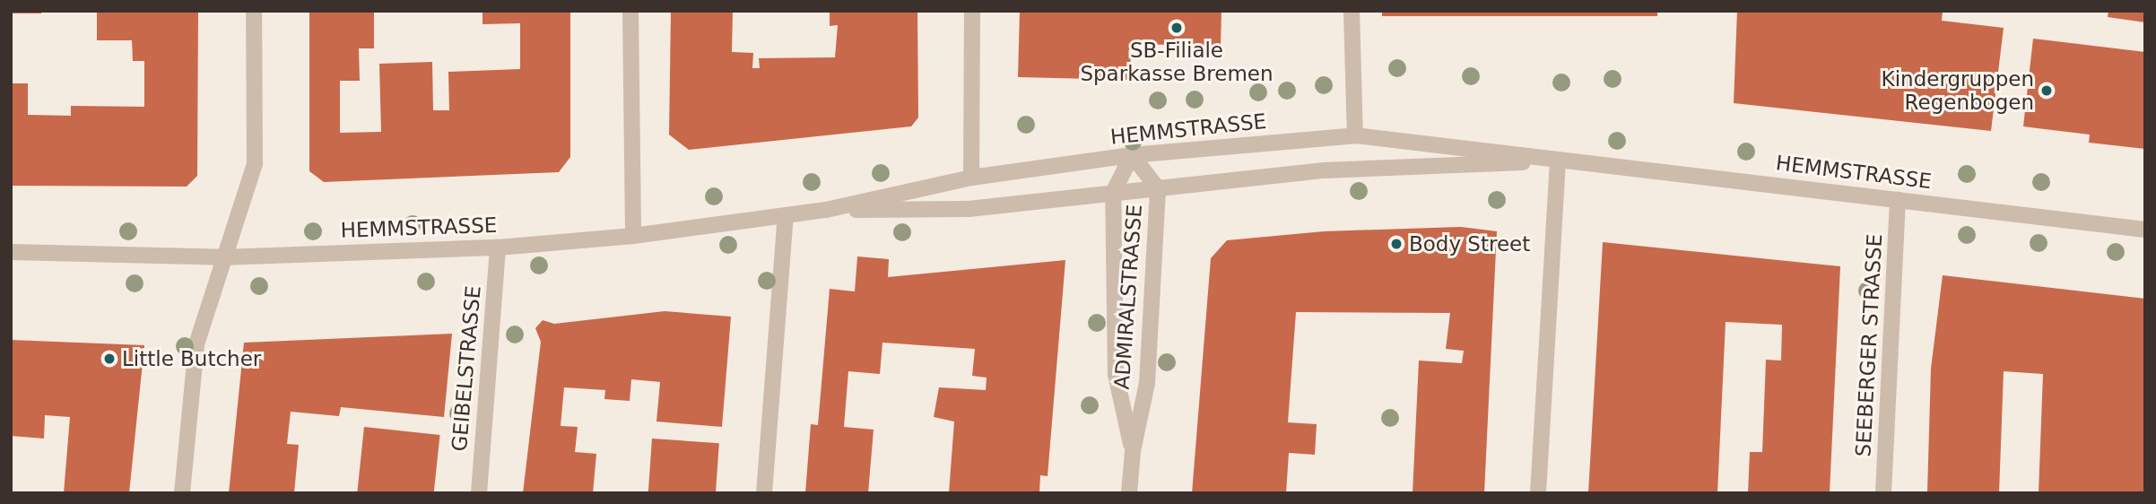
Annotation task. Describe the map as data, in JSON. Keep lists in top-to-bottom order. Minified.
{"streets":{"street":["HEMMSTRASSE","ADMIRALSTRASSE","SEEBERGER STRASSE","GEIBELSTRASSE"]},"crossings":[["HEMMSTRASSE","ADMIRALSTRASSE"],["HEMMSTRASSE","SEEBERGER STRASSE"],["HEMMSTRASSE","GEIBELSTRASSE"]],"places":["SB-Filiale Sparkasse Bremen","Kindergruppen Regenbogen","Body Street","Little Butcher"]}
